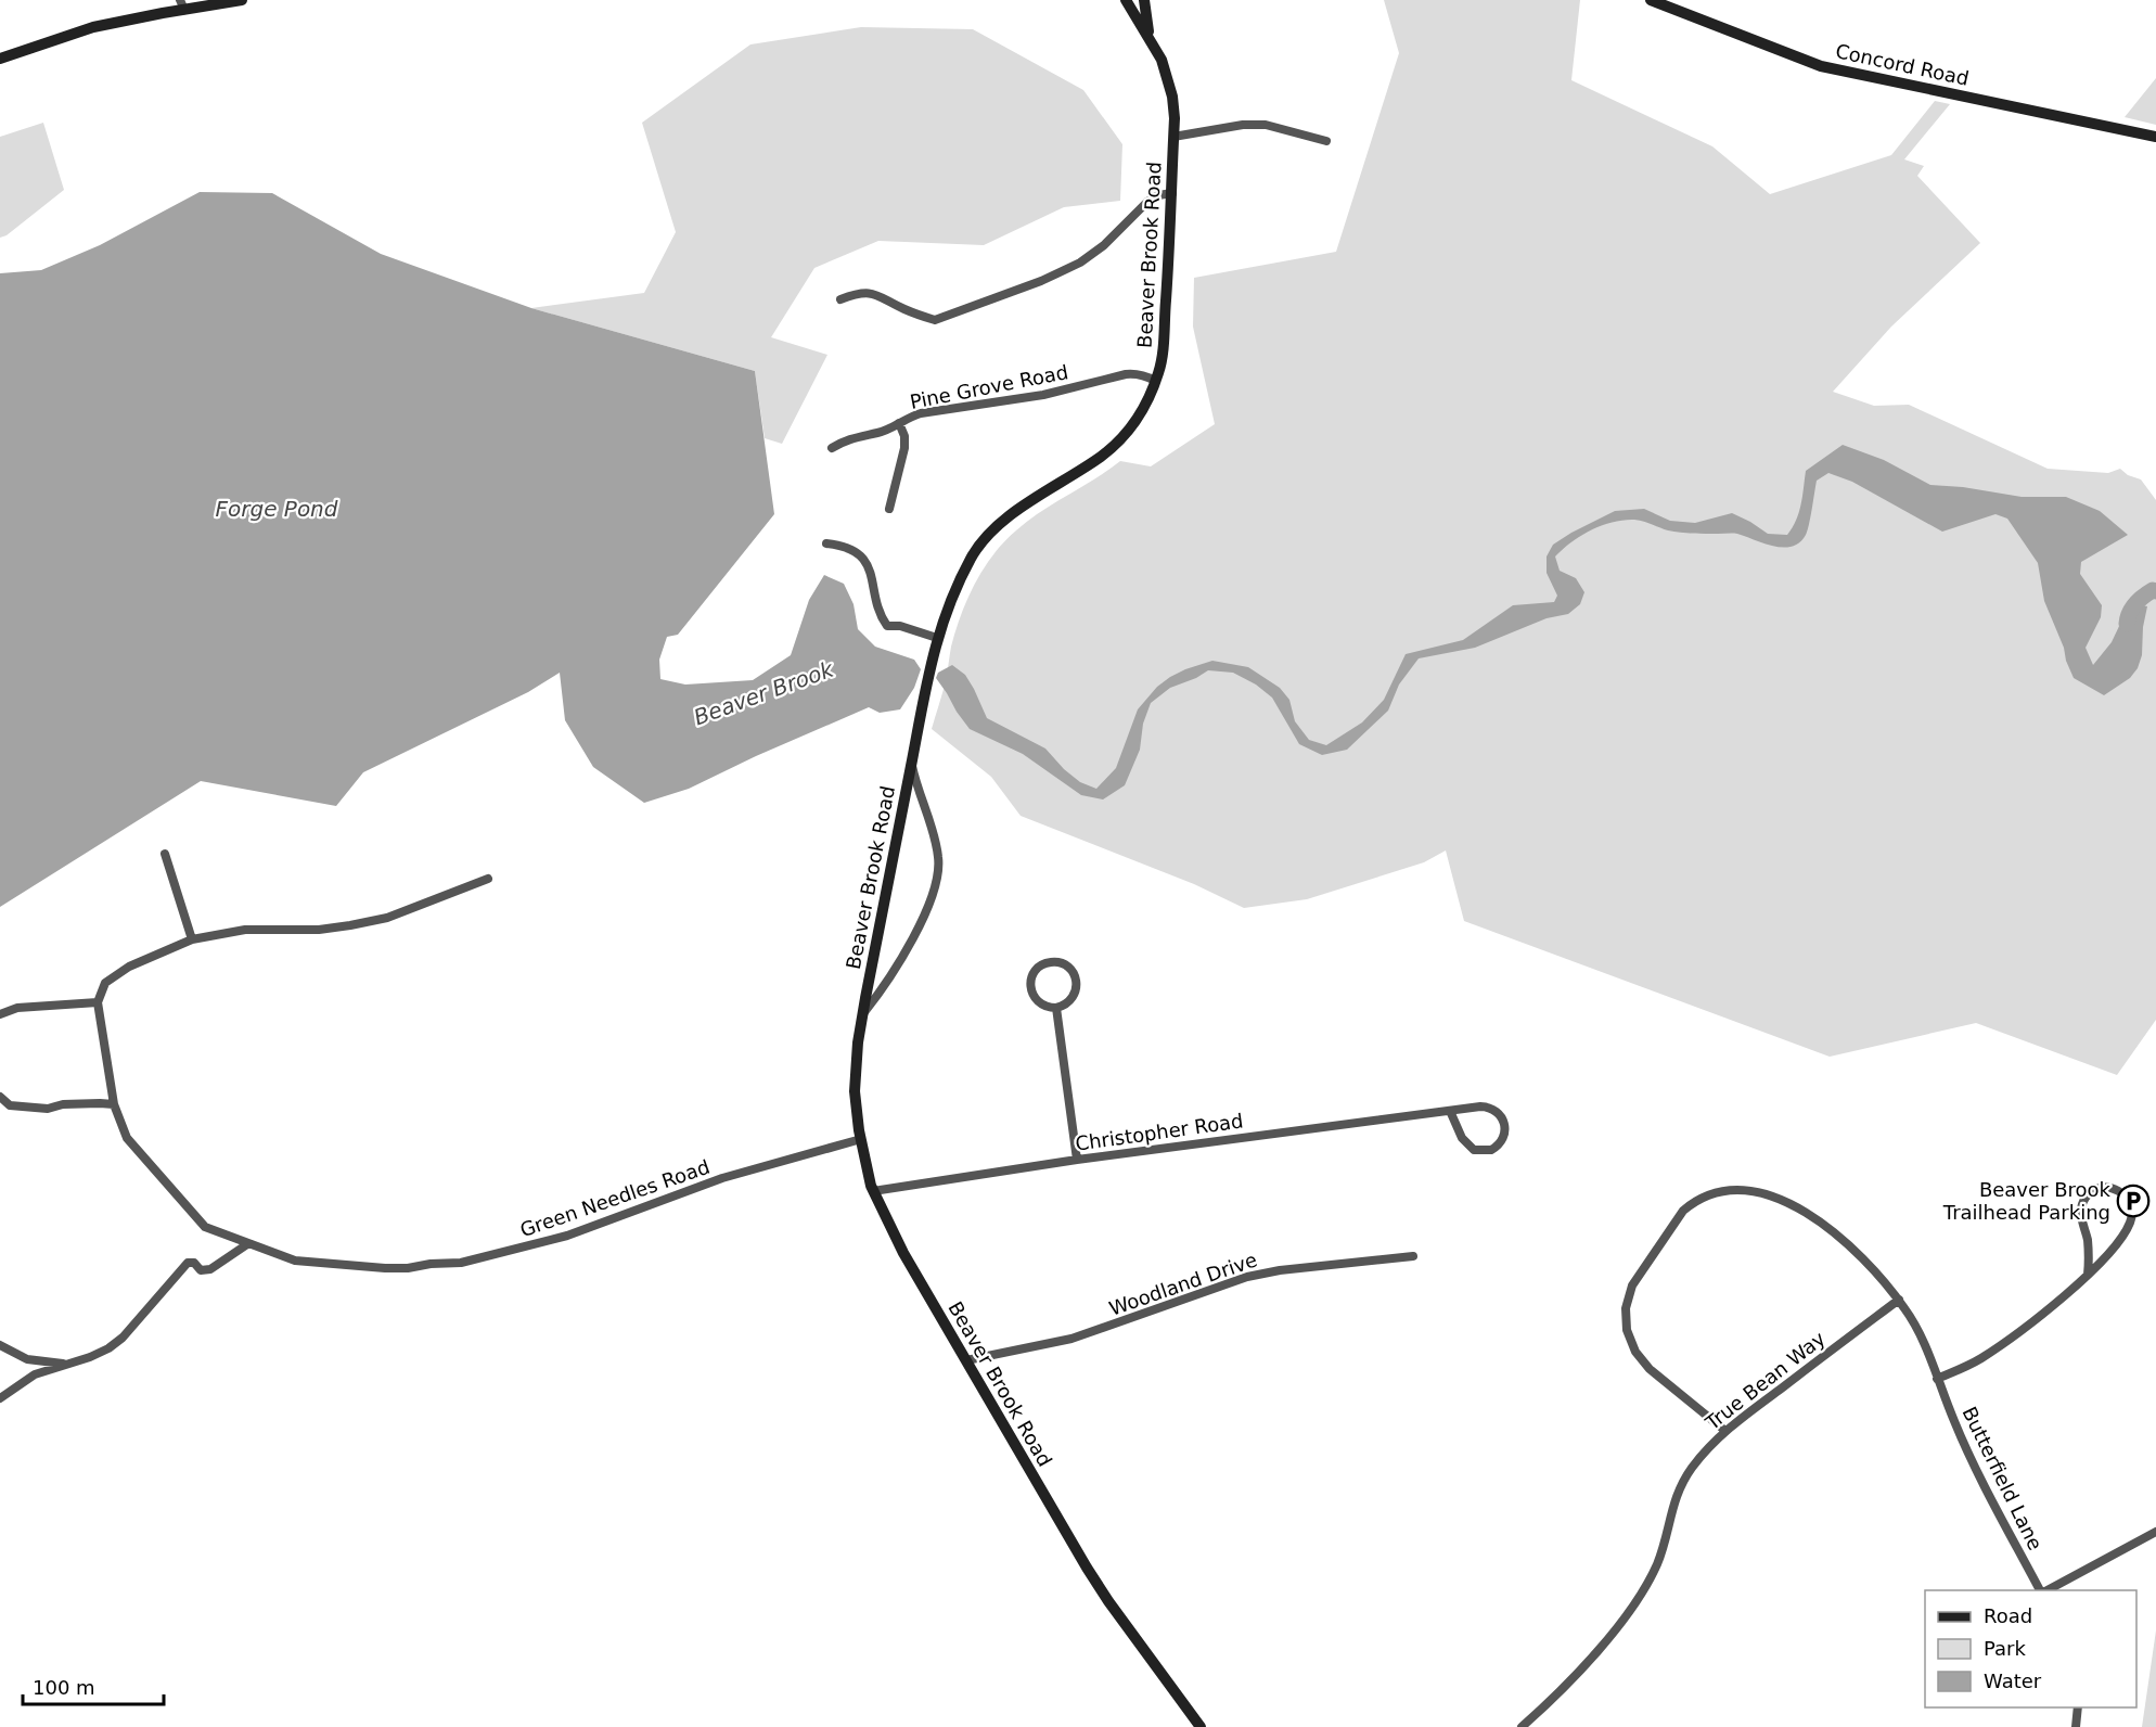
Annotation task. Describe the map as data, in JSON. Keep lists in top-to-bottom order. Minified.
{"streets":{"street":["Concord Road","Beaver Brook Road","Pine Grove Road","Christopher Road","Green Needles Road","Woodland Drive","True Bean Way","Butterfield Lane"]},"crossings":[["Beaver Brook Road","Pine Grove Road"],["Beaver Brook Road","Christopher Road"],["Beaver Brook Road","Green Needles Road"],["Beaver Brook Road","Woodland Drive"],["True Bean Way","Butterfield Lane"]],"water":["Forge Pond","Beaver Brook"],"places":{"parking":["Beaver Brook Trailhead Parking"]},"legend":["Road","Park","Water"],"scale_bar":"100 m"}
